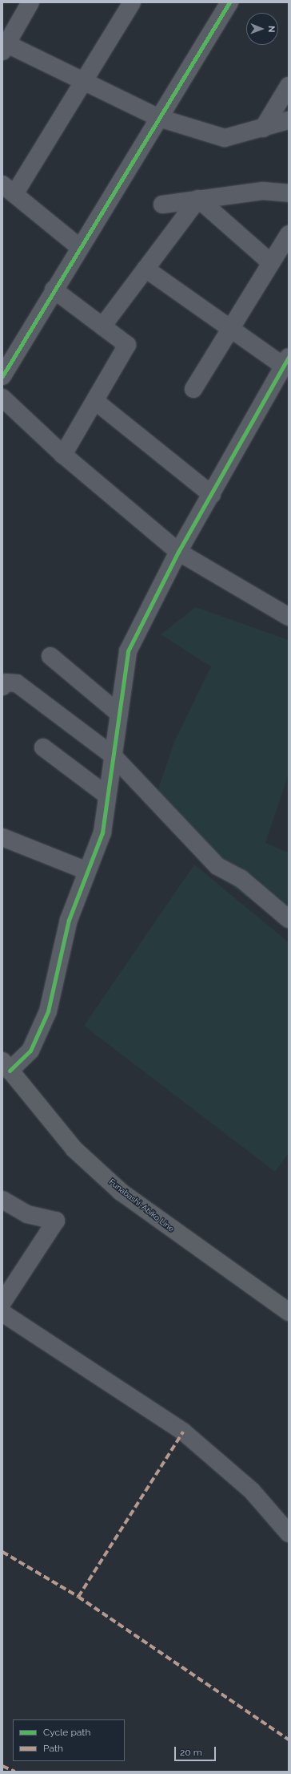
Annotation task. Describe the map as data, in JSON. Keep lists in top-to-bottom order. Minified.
{"streets":{"main road":["Funabashi-Abiko Line"]},"legend":["Cycle path","Path"],"scale_bar":"20 m","north":"right"}
